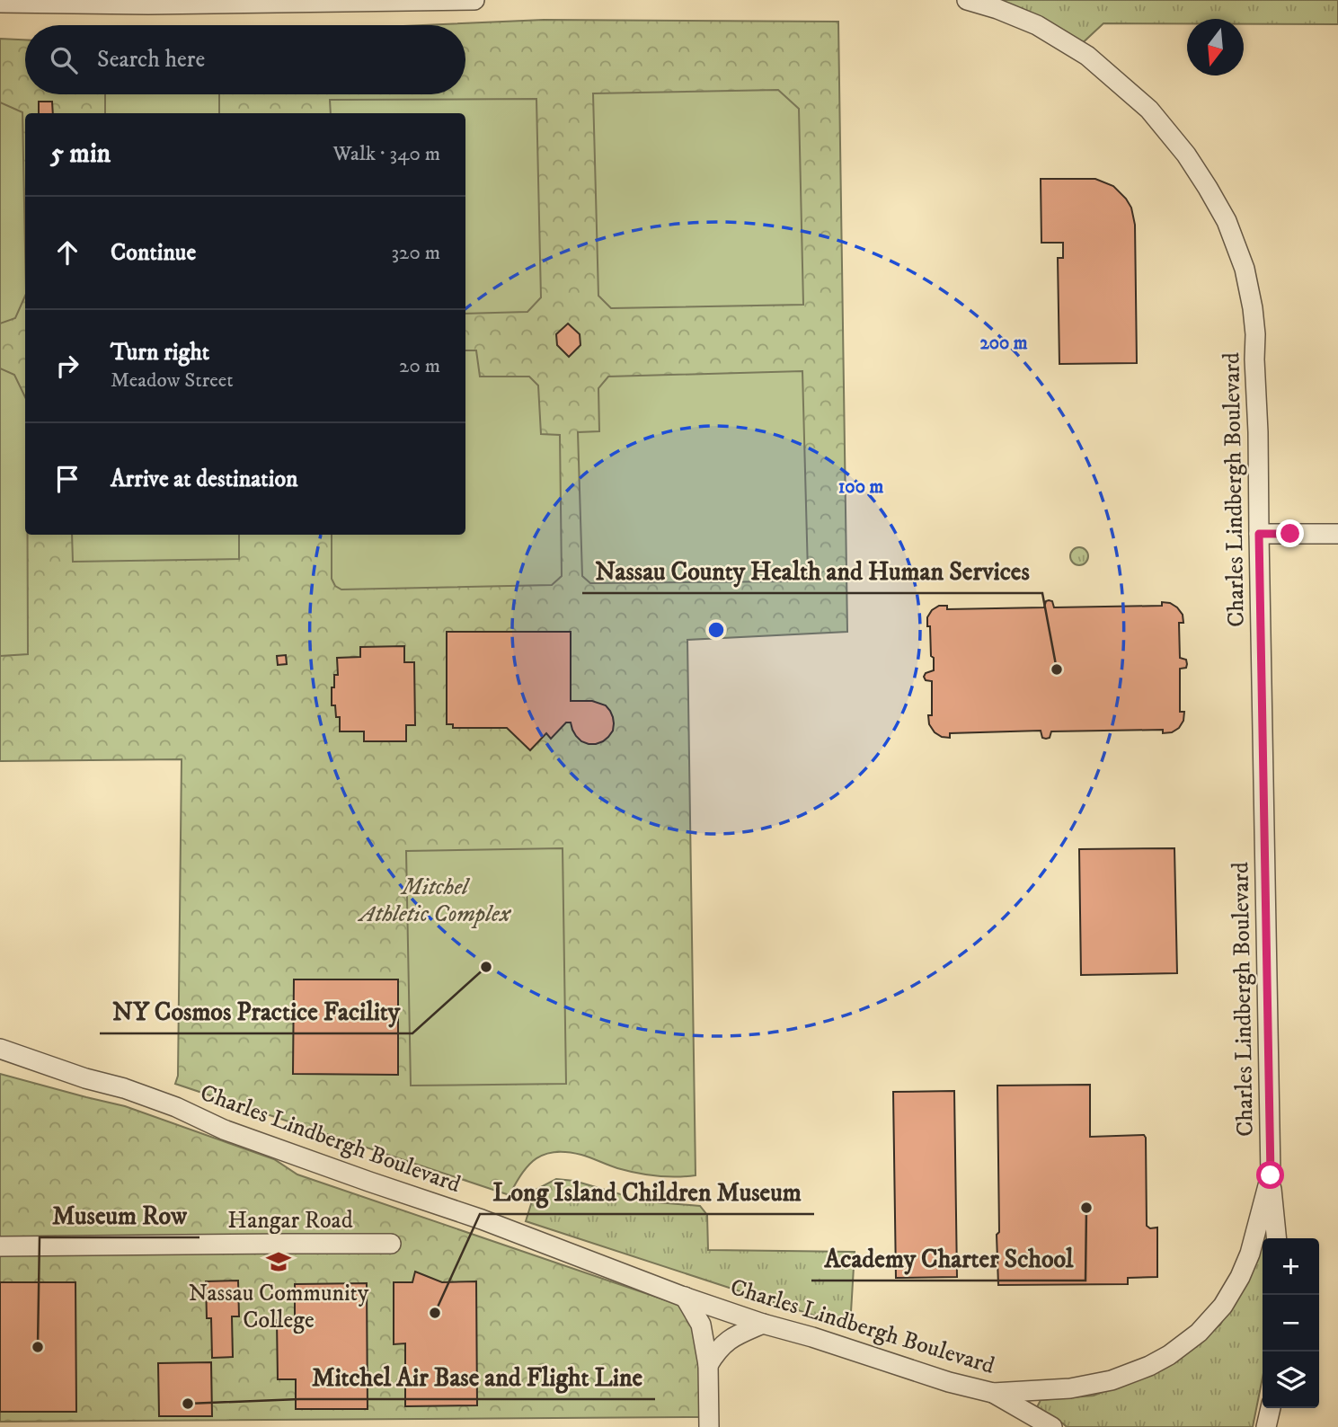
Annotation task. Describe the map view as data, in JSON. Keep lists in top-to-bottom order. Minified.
{"streets":{"street":["Charles Lindbergh Boulevard","Hangar Road"]},"parks":["Mitchel Athletic Complex"],"places":{"other":["Nassau County Health and Human Services","NY Cosmos Practice Facility","Academy Charter School","Long Island Children Museum","Museum Row","Mitchel Air Base and Flight Line"],"school or university":["Nassau Community College"]},"north":"bottom","page":{"search":"Search here","heading":["5 min","Walk · 340 m"],"list":[["Continue","320 m"],["Turn right","Meadow Street","20 m"],"Arrive at destination"],"map_buttons":["+","−"]},"rings":["200 m","100 m"]}
